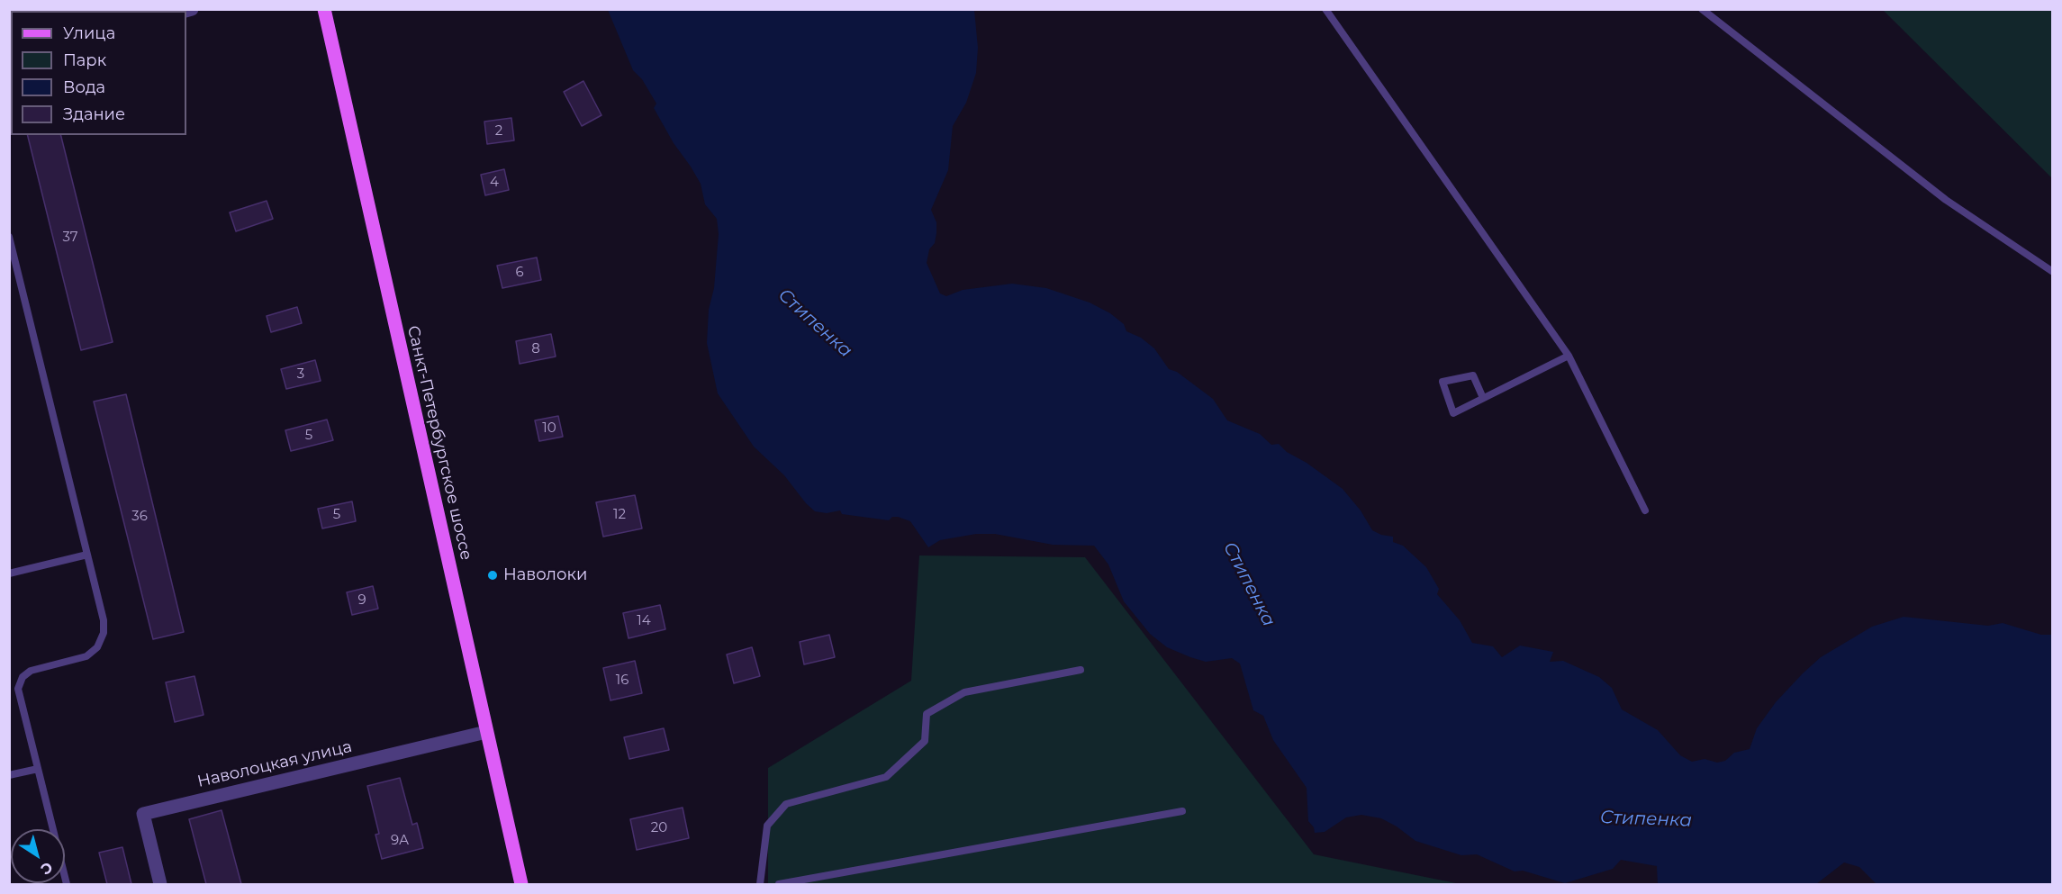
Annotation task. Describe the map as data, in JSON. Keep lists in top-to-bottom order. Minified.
{"streets":{"main road":["Санкт-Петербургское шоссе"],"street":["Наволоцкая улица"]},"crossings":[["Санкт-Петербургское шоссе","Наволоцкая улица"]],"water":["Стипенка"],"places":["Наволоки"],"house_numbers":["2","4","37","6","8","3","10","5","5","12","36","9","14","16","20","9А"],"legend":["Улица","Парк","Вода","Здание"],"north":"bottom right"}
